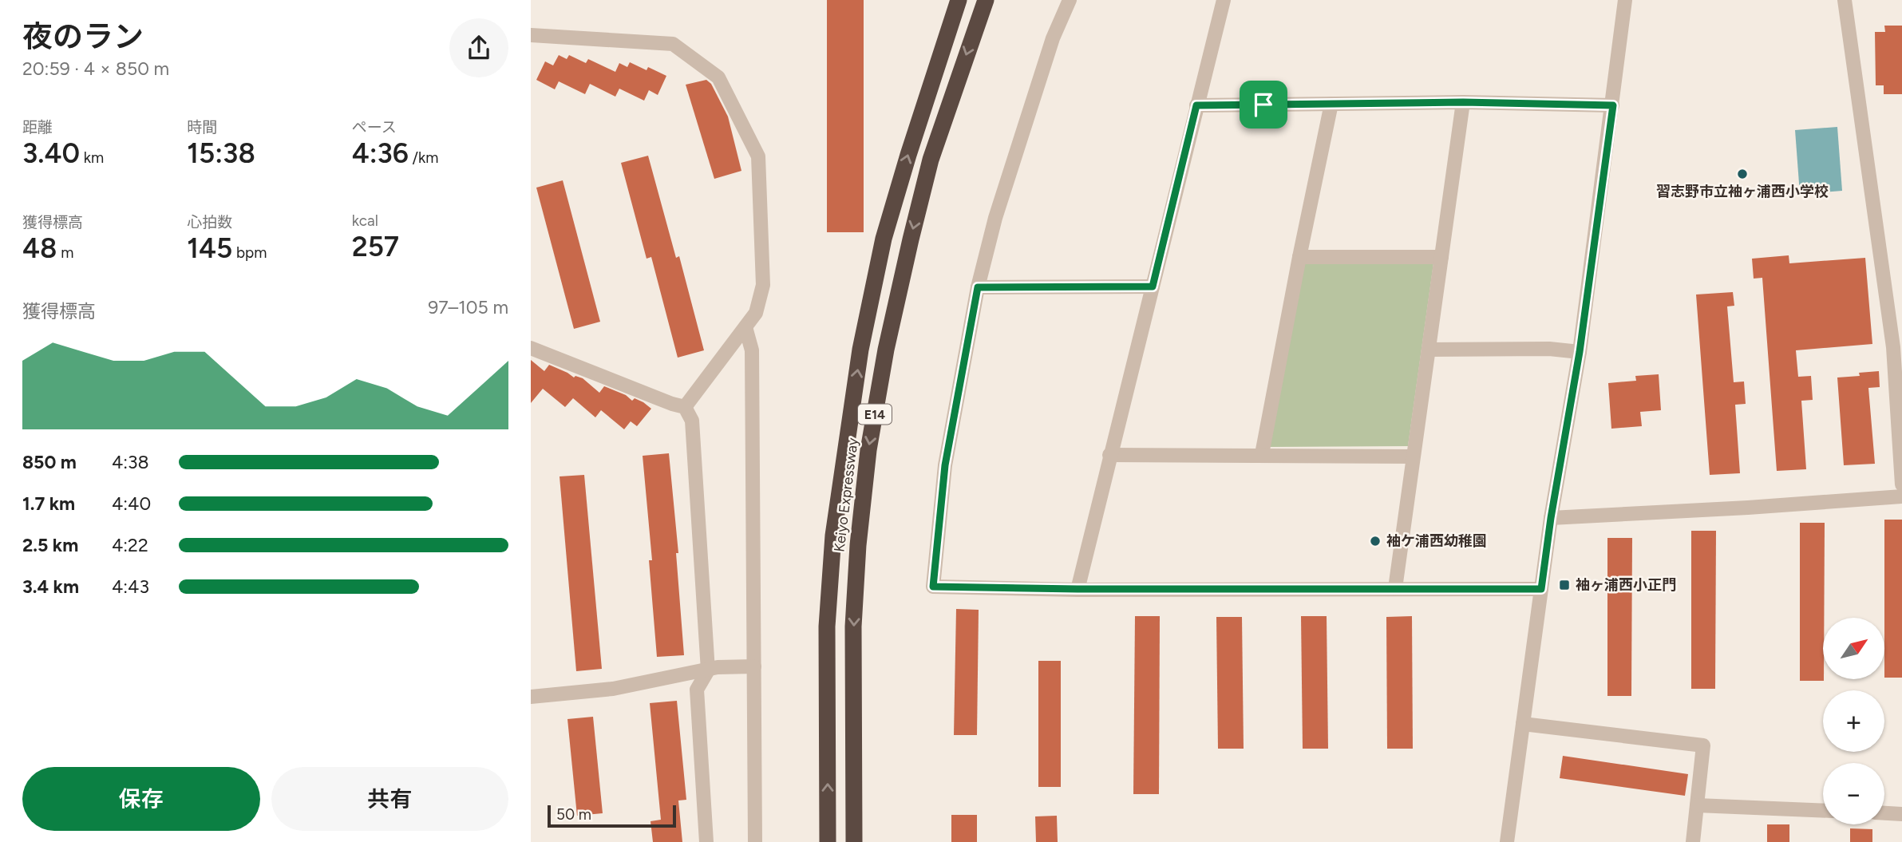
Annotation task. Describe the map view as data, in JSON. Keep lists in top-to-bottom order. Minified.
{"streets":{"highway":["E14","Keiyo Expressway"]},"places":{"other":["習志野市立袖ヶ浦西小学校","袖ケ浦西幼稚園"],"transit":["袖ヶ浦西小正門"]},"scale_bar":"50 m","north":"top right","page":{"heading":["夜のラン","20:59 · 4 × 850 m"],"stats":[["距離","3.40 km"],["時間","15:38"],["ペース","4:36 /km"],["獲得標高","48 m"],["心拍数","145 bpm"],["kcal","257"]],"chart":["獲得標高","97–105 m"],"list":[{"name":"850 m","note":"4:38"},{"name":"1.7 km","note":"4:40"},{"name":"2.5 km","note":"4:22"},{"name":"3.4 km","note":"4:43"}],"map_buttons":["+","−"],"buttons":["保存","共有"],"scale":"50 m"}}
